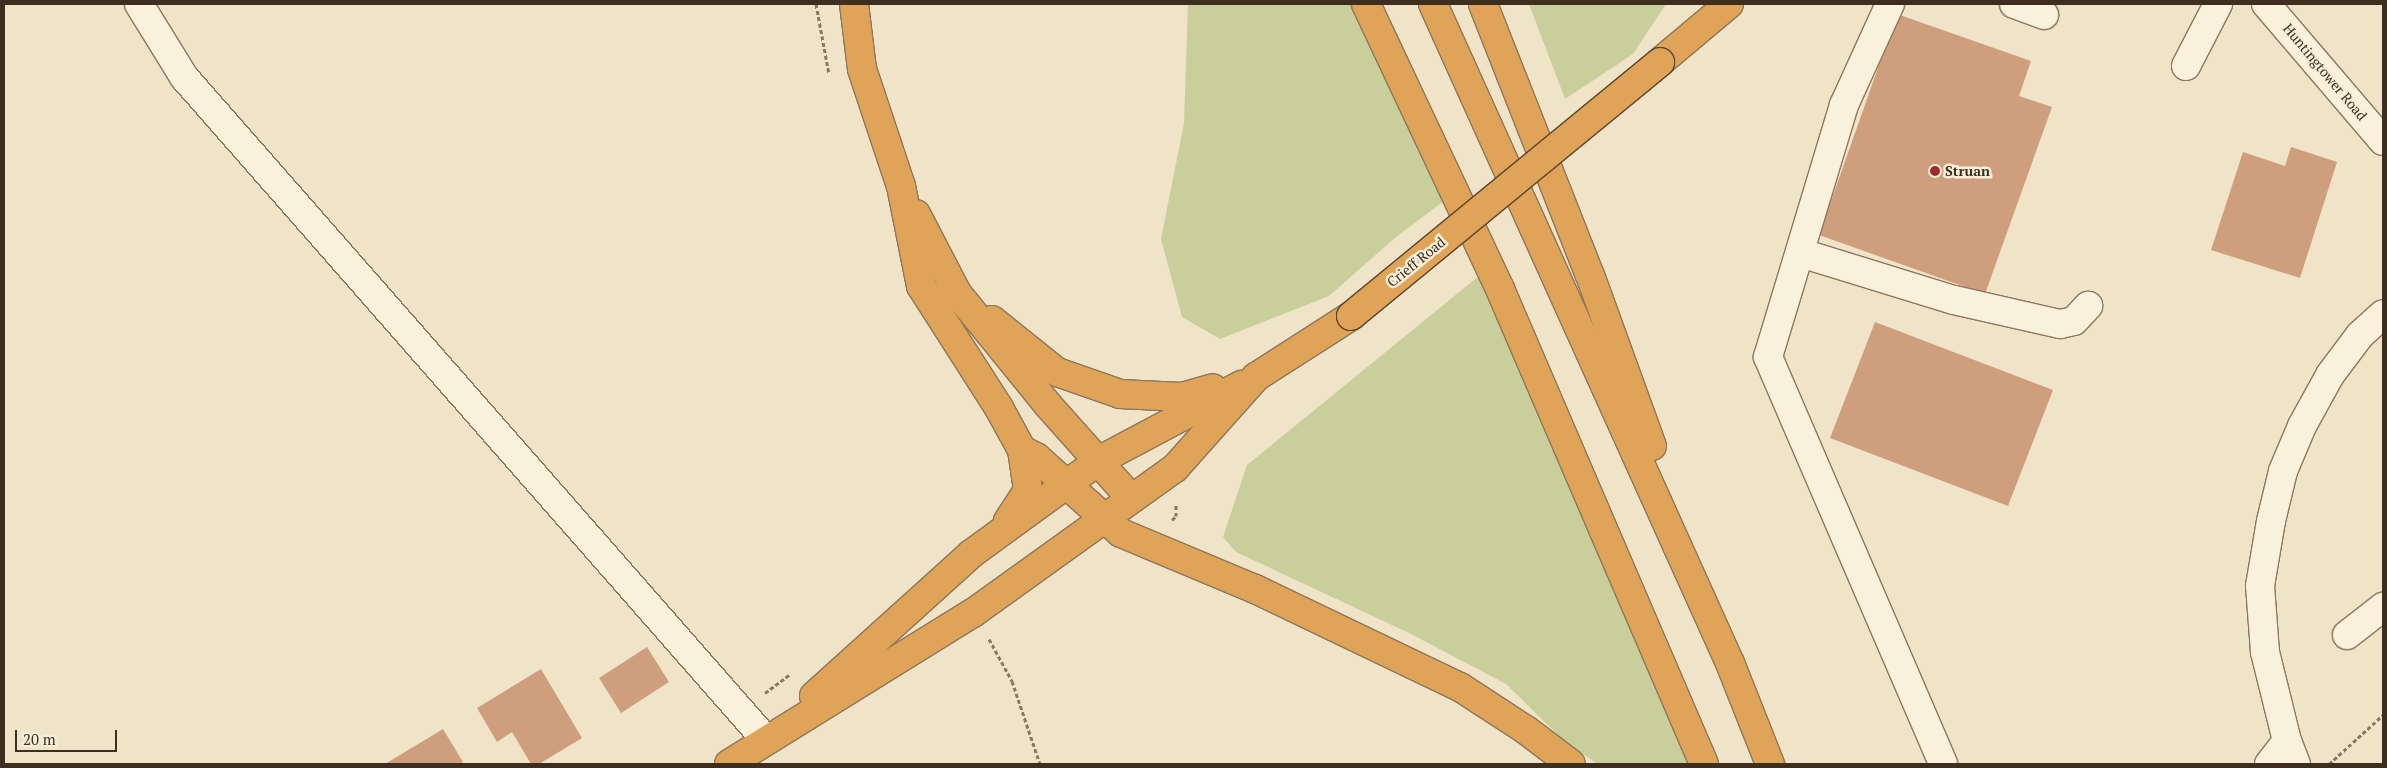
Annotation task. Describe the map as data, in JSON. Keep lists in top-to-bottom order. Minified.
{"streets":{"highway":["Crieff Road"],"street":["Huntingtower Road"]},"places":["Struan"],"scale_bar":"20 m"}
